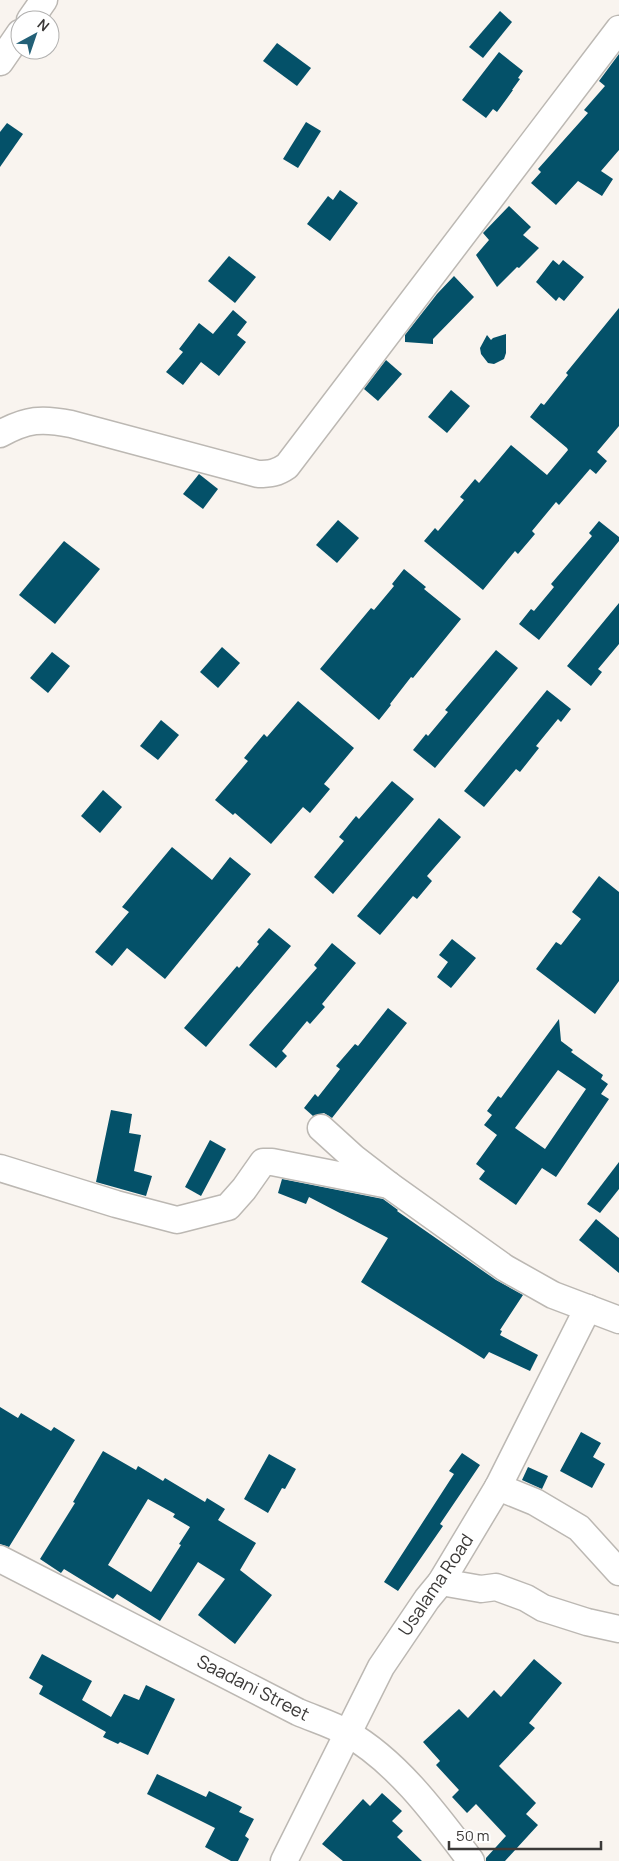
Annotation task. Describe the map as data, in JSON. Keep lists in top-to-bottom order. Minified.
{"streets":{"street":["Usalama Road","Saadani Street"]},"crossings":[["Usalama Road","Saadani Street"]],"scale_bar":"50 m","north":"top right"}
